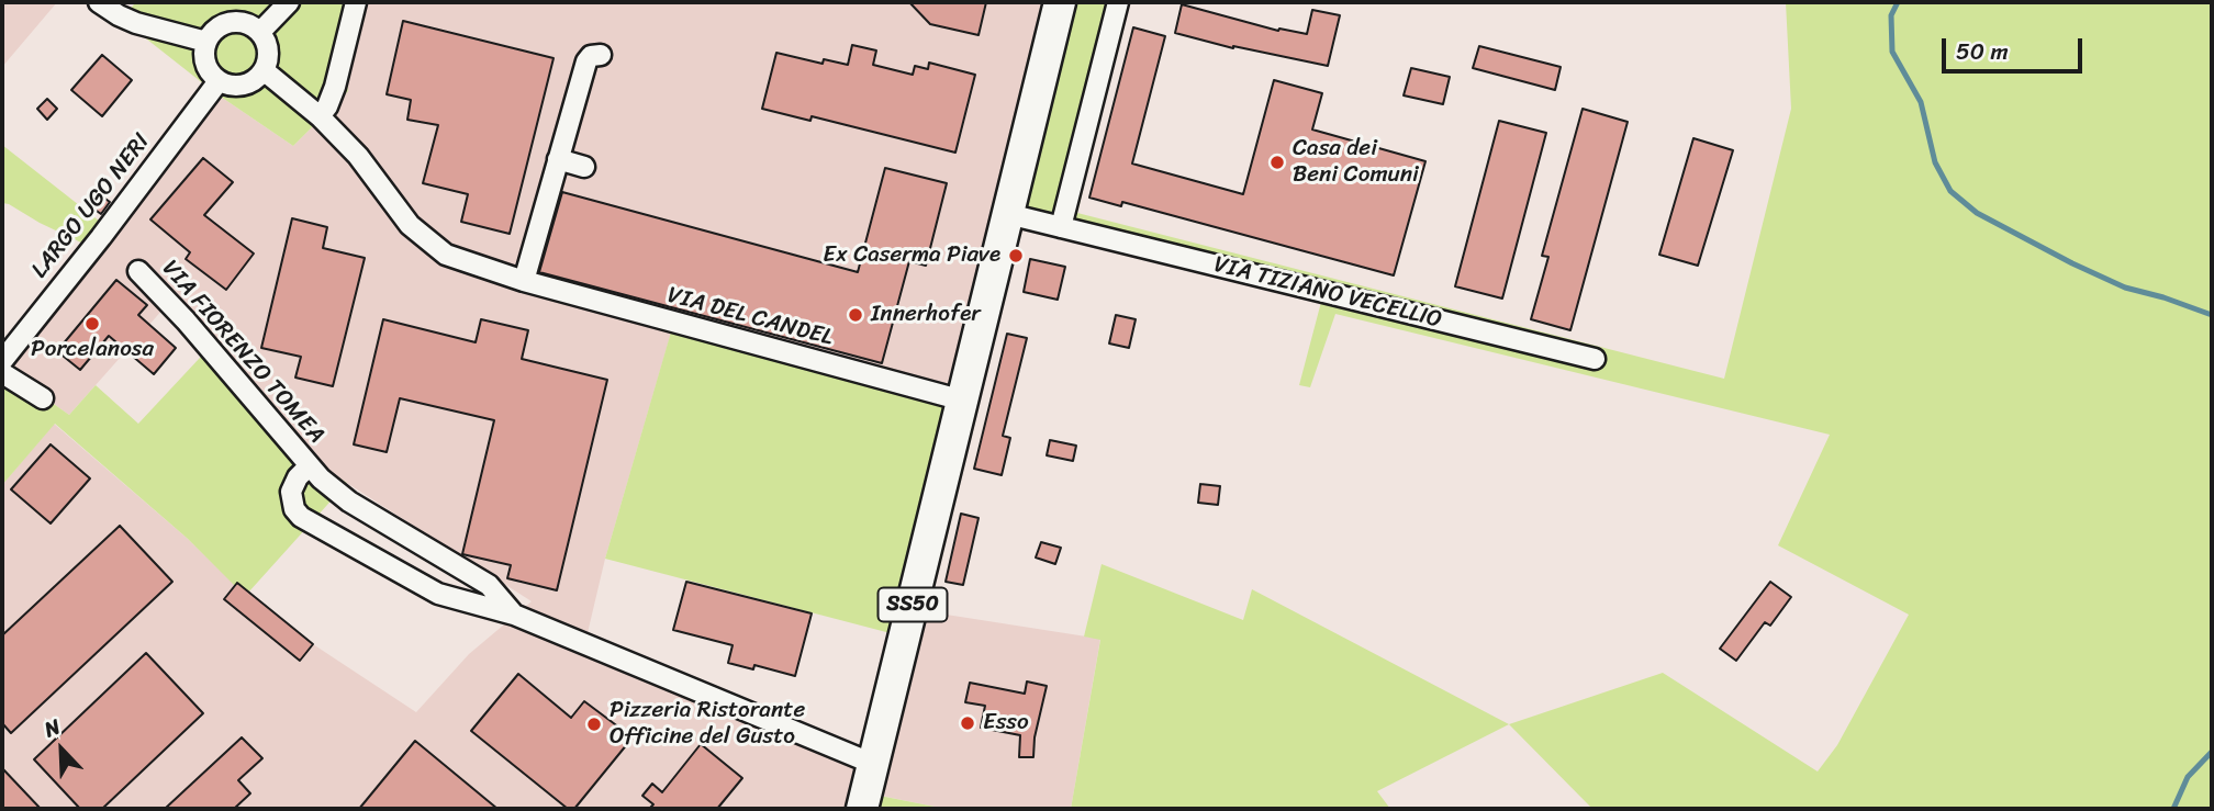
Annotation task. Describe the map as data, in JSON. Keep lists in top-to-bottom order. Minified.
{"streets":{"main road":["SS50"],"street":["LARGO UGO NERI","VIA TIZIANO VECELLIO","VIA DEL CANDEL","VIA FIORENZO TOMEA"]},"crossings":[["LARGO UGO NERI","VIA DEL CANDEL"],["VIA DEL CANDEL","SS50"],["VIA FIORENZO TOMEA","SS50"]],"places":["Casa dei Beni Comuni","Ex Caserma Piave","Innerhofer","Porcelanosa","Esso","Pizzeria Ristorante Officine del Gusto"],"scale_bar":"50 m","north":"top left"}
